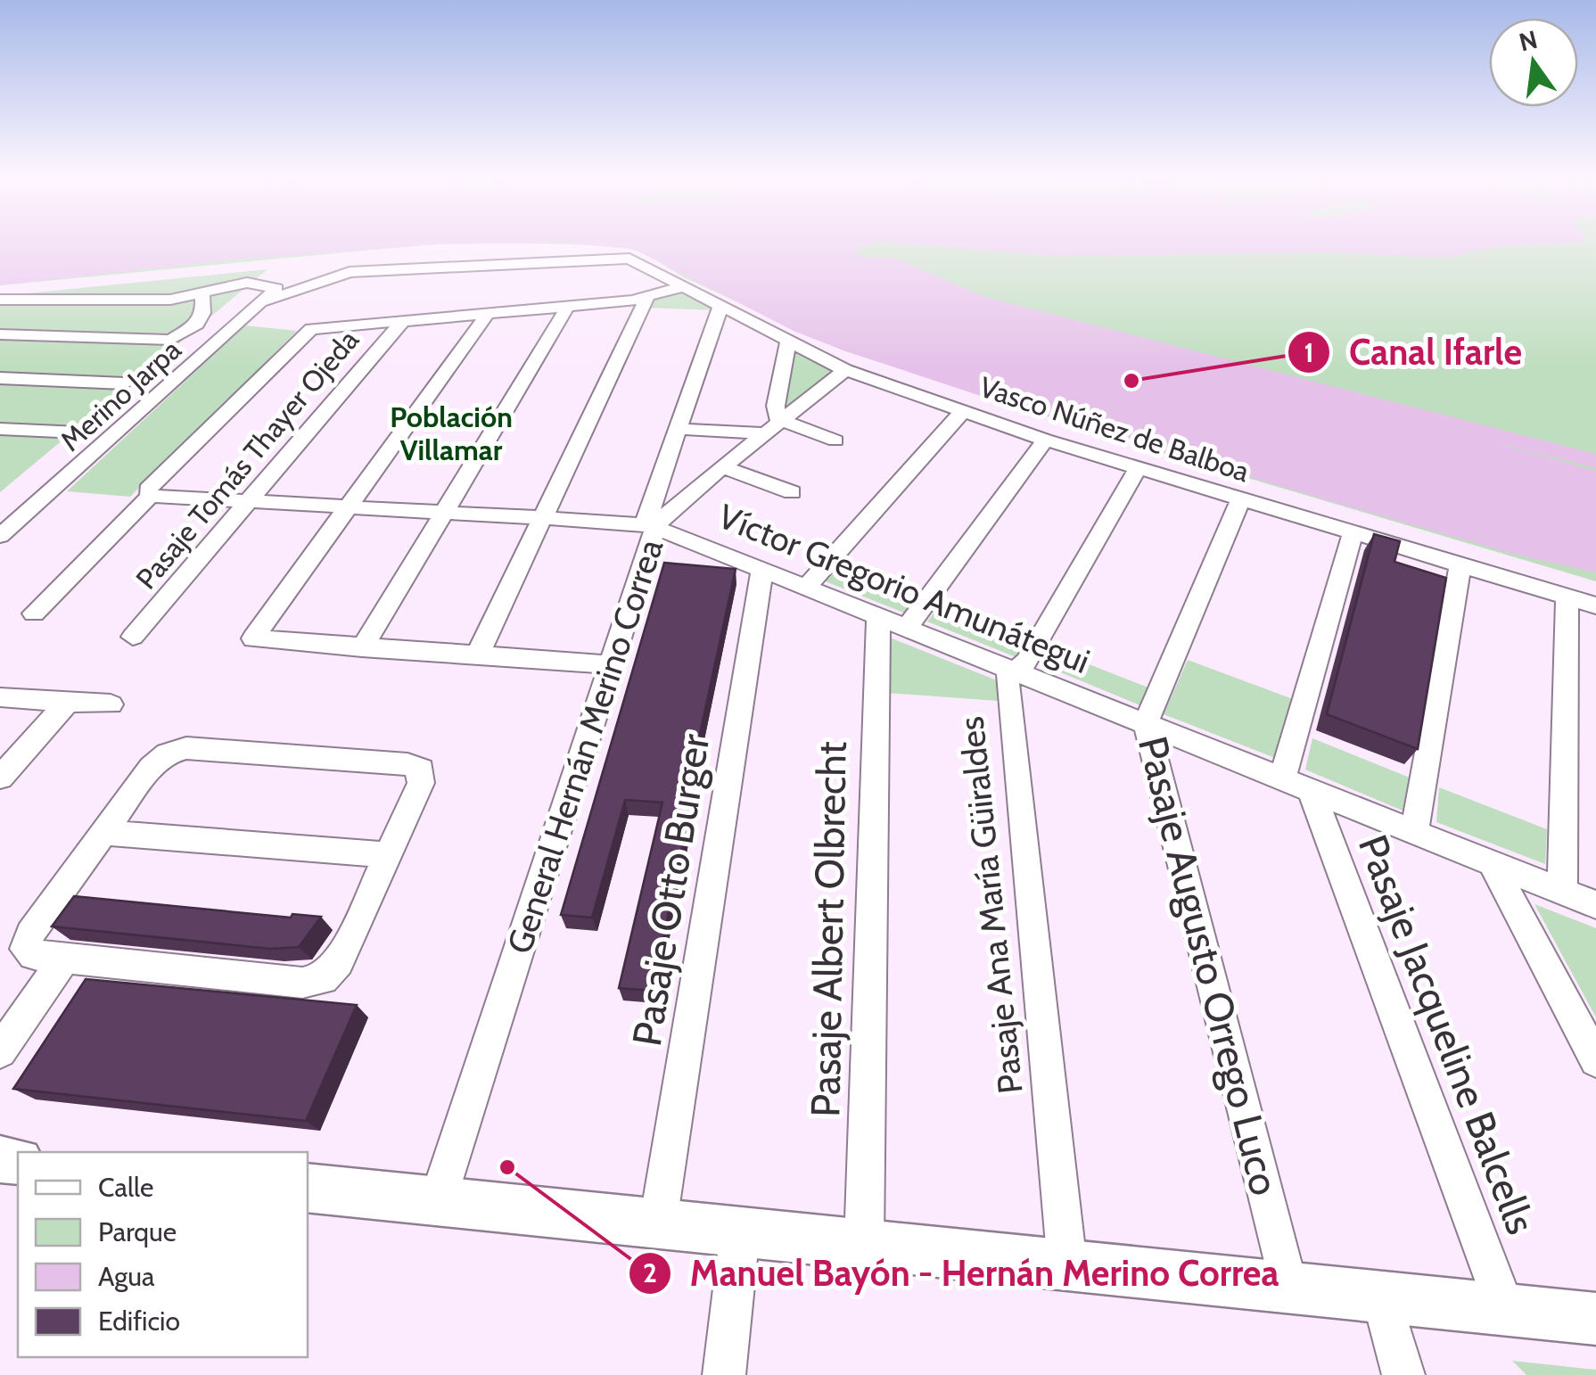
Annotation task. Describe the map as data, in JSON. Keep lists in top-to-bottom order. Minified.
{"streets":{"street":["Merino Jarpa","Vasco Núñez de Balboa","Pasaje Tomás Thayer Ojeda","Víctor Gregorio Amunátegui","General Hernán Merino Correa","Pasaje Otto Burger","Pasaje Ana María Güiraldes","Pasaje Albert Olbrecht","Pasaje Augusto Orrego Luco","Pasaje Jacqueline Balcells"]},"crossings":[["Vasco Núñez de Balboa","General Hernán Merino Correa"],["Vasco Núñez de Balboa","Pasaje Ana María Güiraldes"],["Vasco Núñez de Balboa","Pasaje Augusto Orrego Luco"],["Pasaje Tomás Thayer Ojeda","Víctor Gregorio Amunátegui"],["Víctor Gregorio Amunátegui","General Hernán Merino Correa"],["Víctor Gregorio Amunátegui","Pasaje Otto Burger"],["Víctor Gregorio Amunátegui","Pasaje Ana María Güiraldes"],["Víctor Gregorio Amunátegui","Pasaje Albert Olbrecht"],["Víctor Gregorio Amunátegui","Pasaje Augusto Orrego Luco"],["Víctor Gregorio Amunátegui","Pasaje Jacqueline Balcells"]],"districts":["Población Villamar"],"places":["Canal Ifarle","Manuel Bayón - Hernán Merino Correa"],"legend":["Calle","Parque","Agua","Edificio"],"north":"top"}
